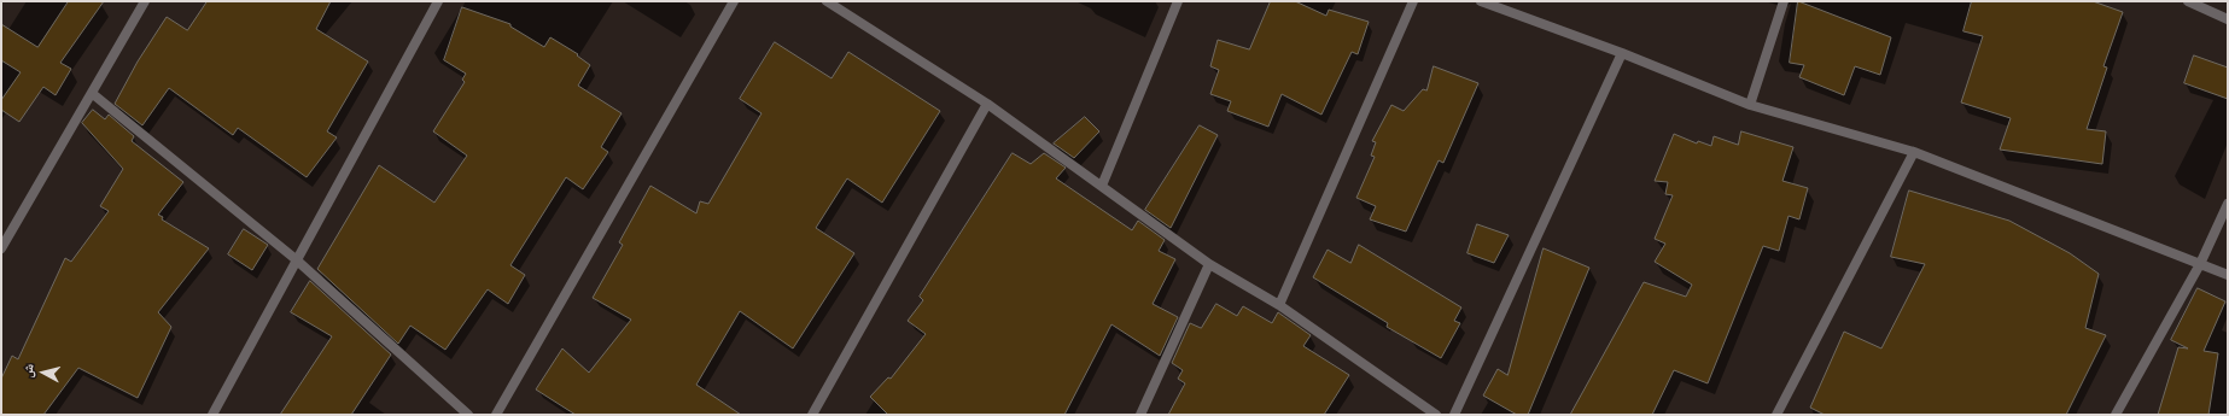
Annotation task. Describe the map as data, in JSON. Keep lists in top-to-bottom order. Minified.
{"north":"left"}
